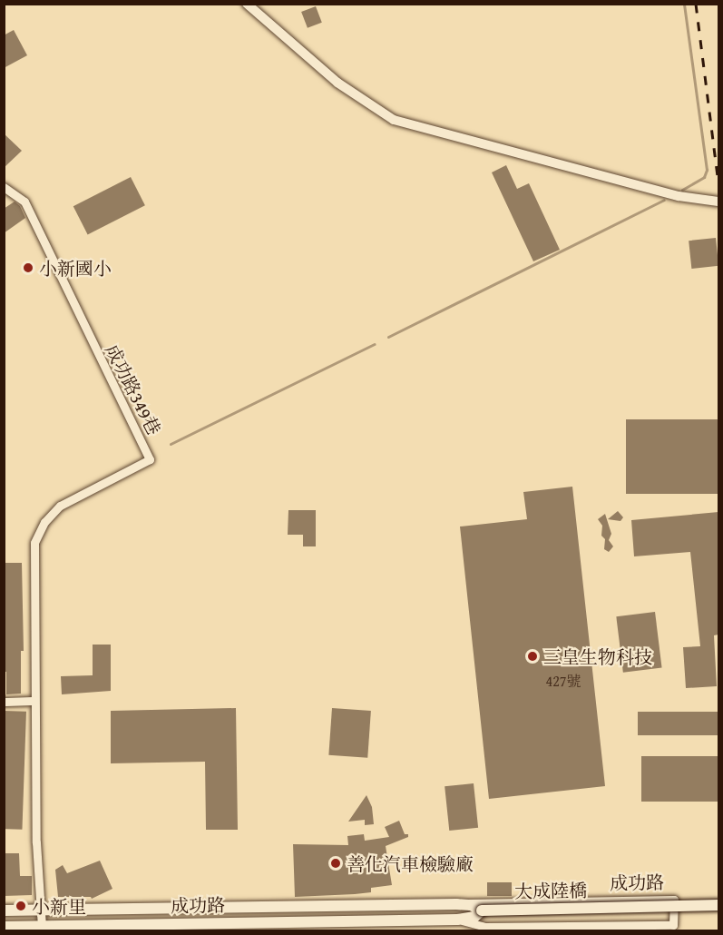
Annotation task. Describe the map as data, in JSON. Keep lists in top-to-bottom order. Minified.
{"streets":{"main road":["成功路","大成陸橋"],"street":["成功路349巷"]},"crossings":[["成功路349巷","成功路"],["成功路","大成陸橋"]],"places":["小新國小","三皇生物科技","善化汽車檢驗廠","小新里"],"house_numbers":["427號"]}
